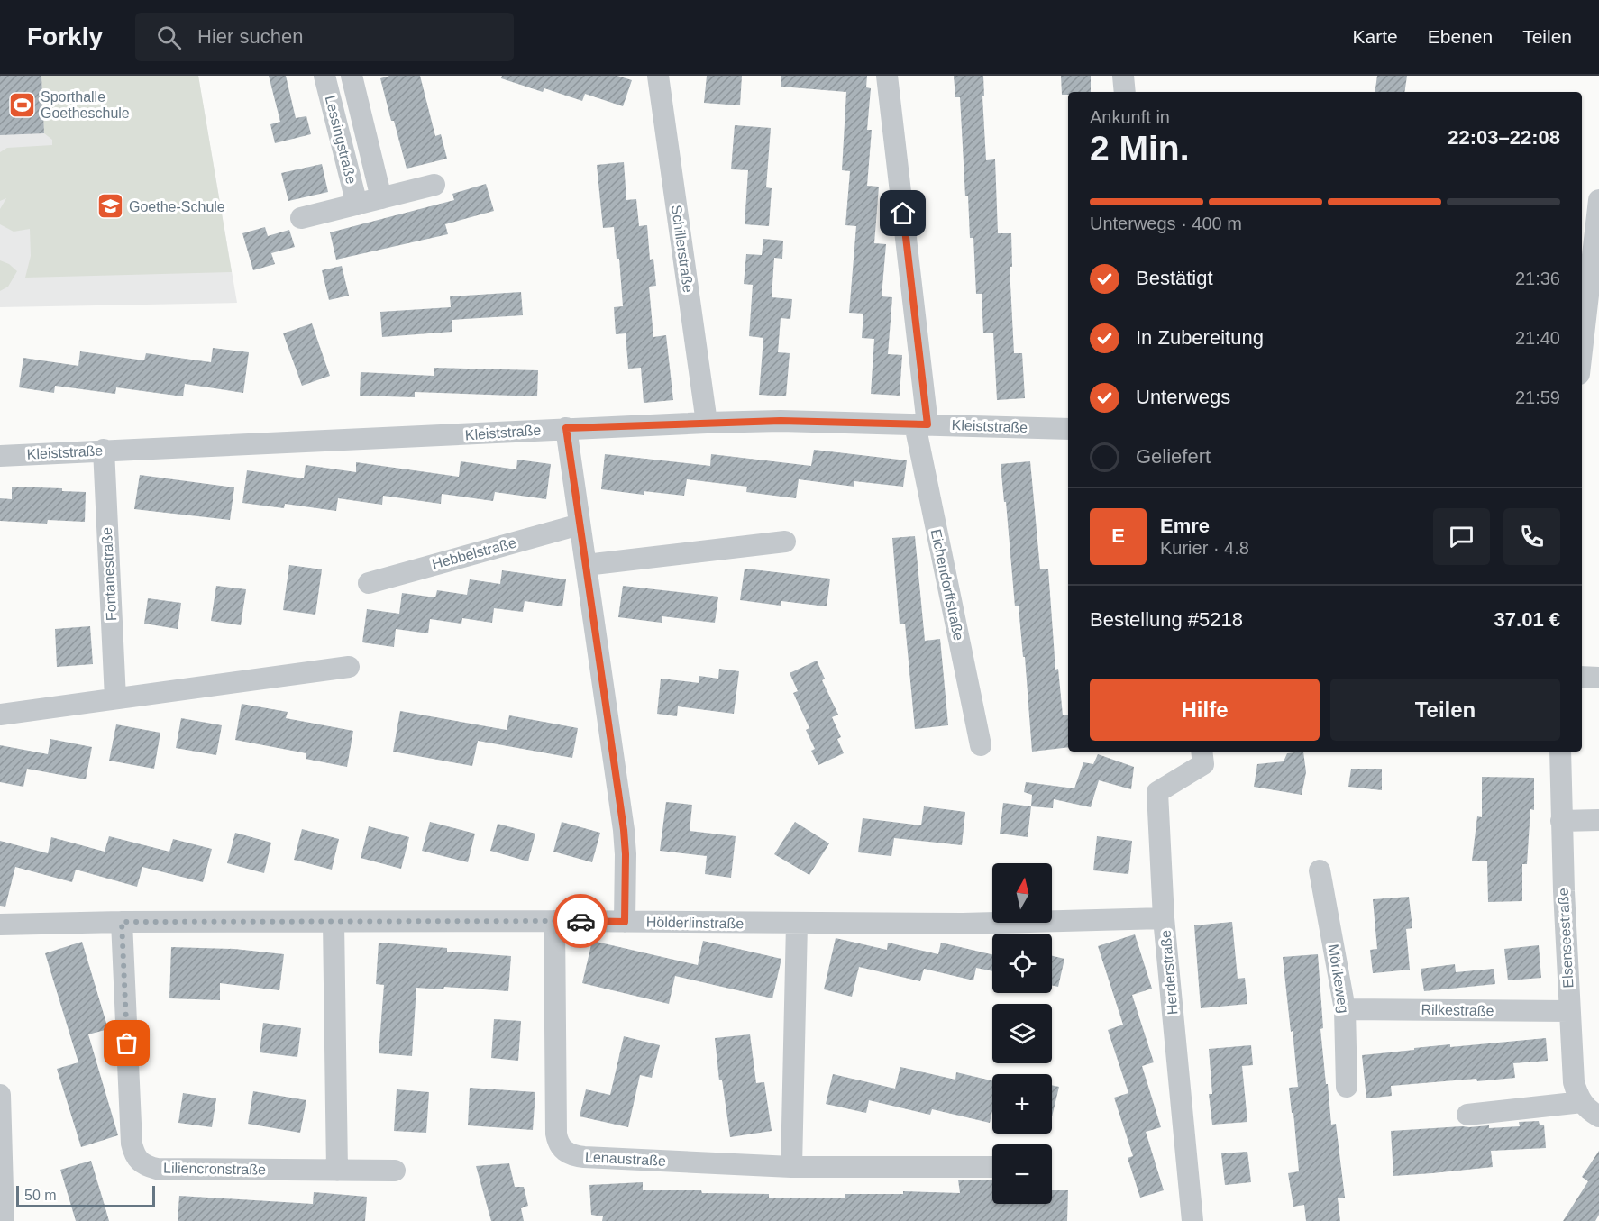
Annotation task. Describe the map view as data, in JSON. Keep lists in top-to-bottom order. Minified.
{"streets":{"street":["Lessingstraße","Schillerstraße","Kleiststraße","Hebbelstraße","Fontanestraße","Eichendorffstraße","Hölderlinstraße","Elsenseestraße","Herderstraße","Mörikeweg","Rilkestraße","Lenaustraße","Liliencronstraße"]},"crossings":[["Schillerstraße","Kleiststraße"],["Kleiststraße","Fontanestraße"],["Kleiststraße","Eichendorffstraße"],["Hölderlinstraße","Herderstraße"],["Hölderlinstraße","Lenaustraße"],["Hölderlinstraße","Liliencronstraße"],["Elsenseestraße","Rilkestraße"],["Mörikeweg","Rilkestraße"]],"places":{"sports":["Sporthalle Goetheschule"],"school or university":["Goethe-Schule"]},"scale_bar":"50 m","north":"top","page":{"header":"Forkly","search":"Hier suchen","nav":["Karte","Ebenen","Teilen"],"heading":["2 Min.","Ankunft in","22:03–22:08"],"panel":["Emre","Kurier · 4.8","Bestellung #5218","37.01 €"],"bar":"Unterwegs · 400 m","list":[["Bestätigt","21:36"],["In Zubereitung","21:40"],["Unterwegs","21:59"],"Geliefert"],"round":"E","buttons":["Hilfe","Teilen"],"map_buttons":["+","−"],"scale":"50 m"}}
